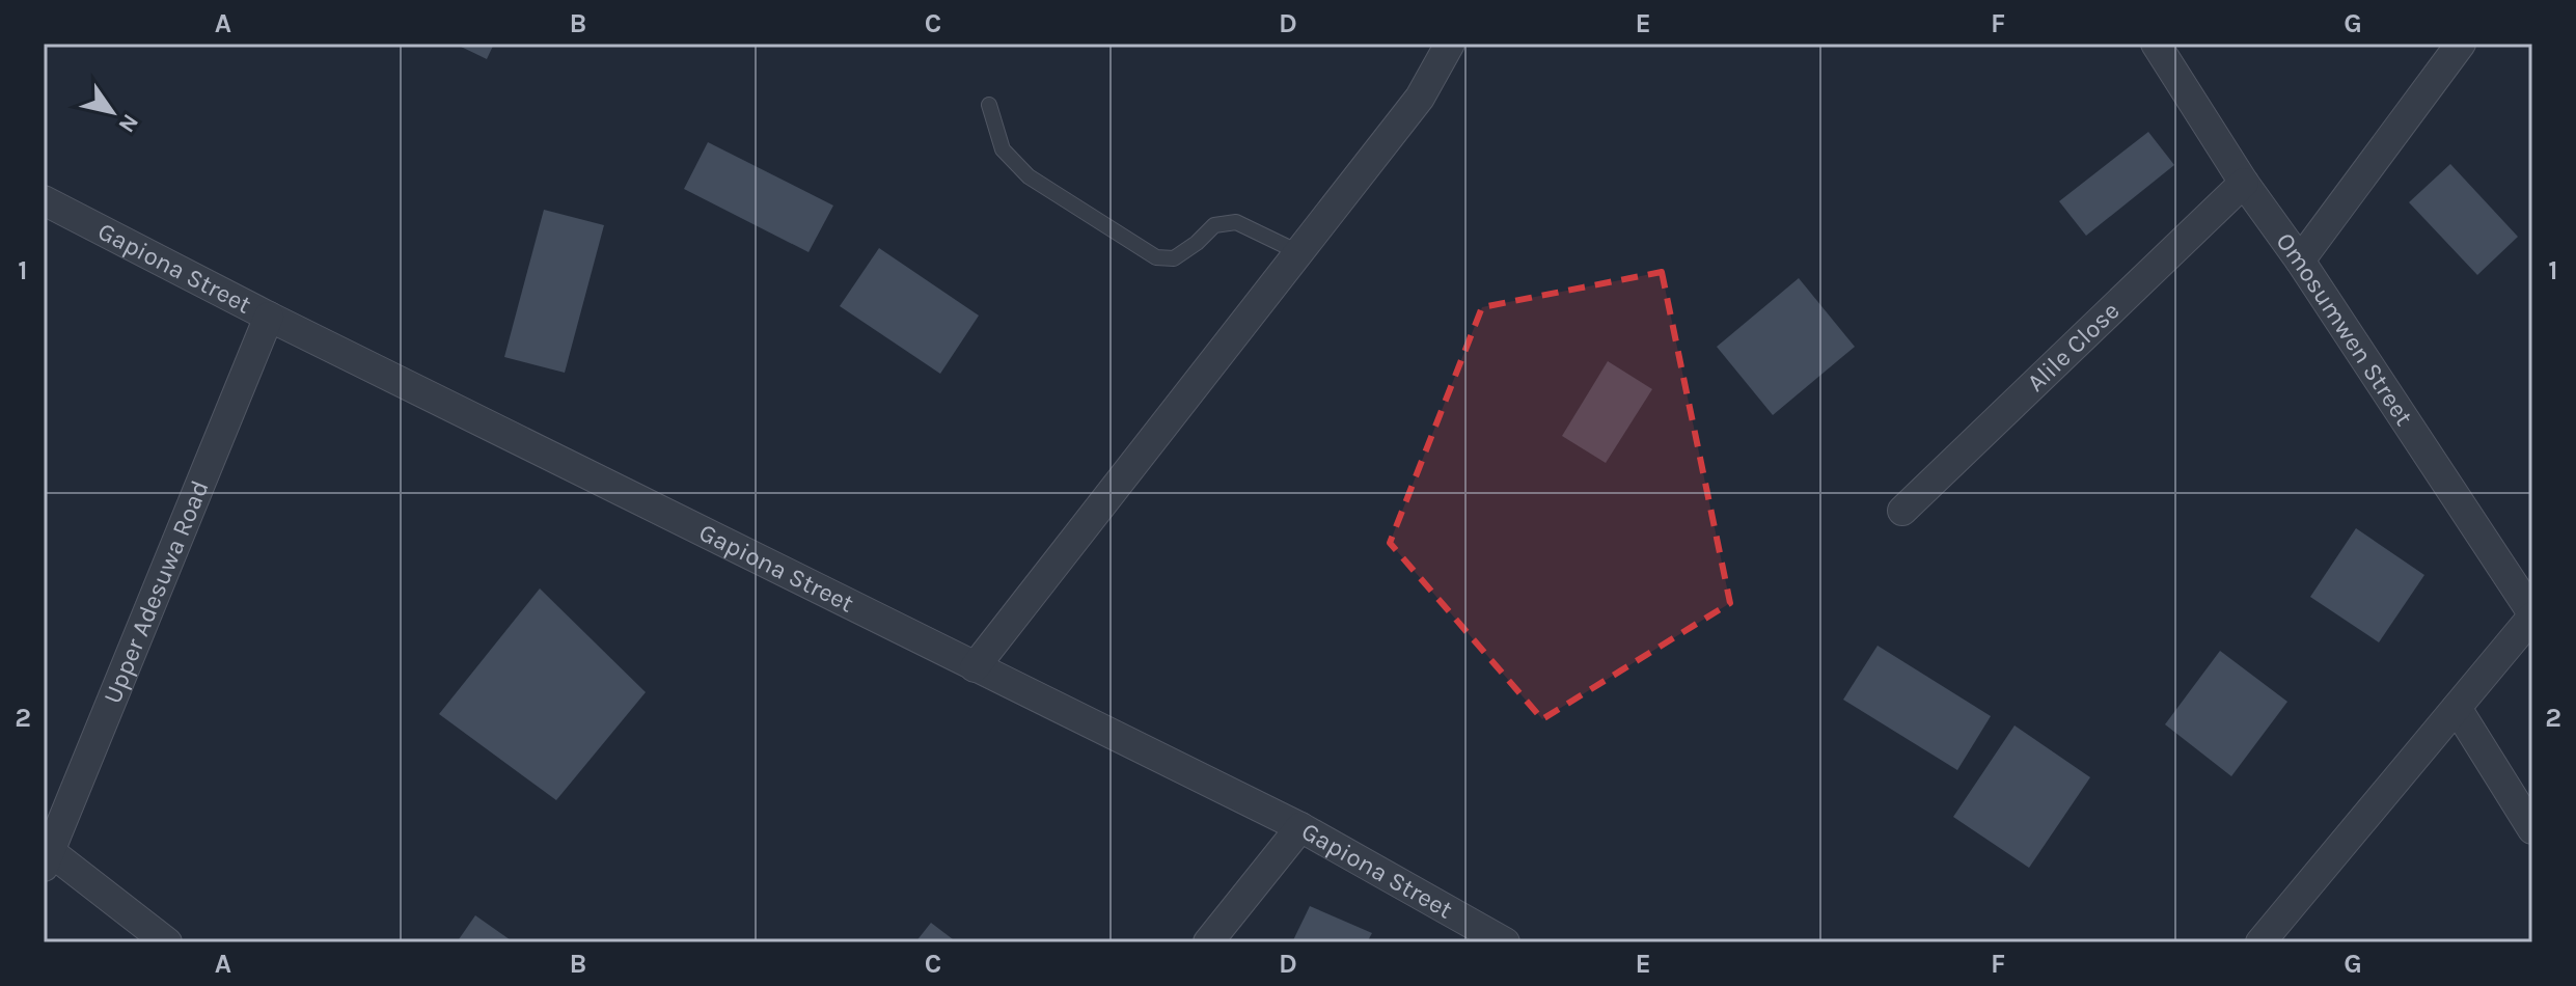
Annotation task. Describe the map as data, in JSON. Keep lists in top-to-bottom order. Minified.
{"streets":{"street":["Gapiona Street","Omosumwen Street","Alile Close","Upper Adesuwa Road"]},"crossings":[["Gapiona Street","Upper Adesuwa Road"],["Omosumwen Street","Alile Close"]],"north":"bottom right","grid":{"columns":["A","B","C","D","E","F","G"],"rows":["1","2"]}}
